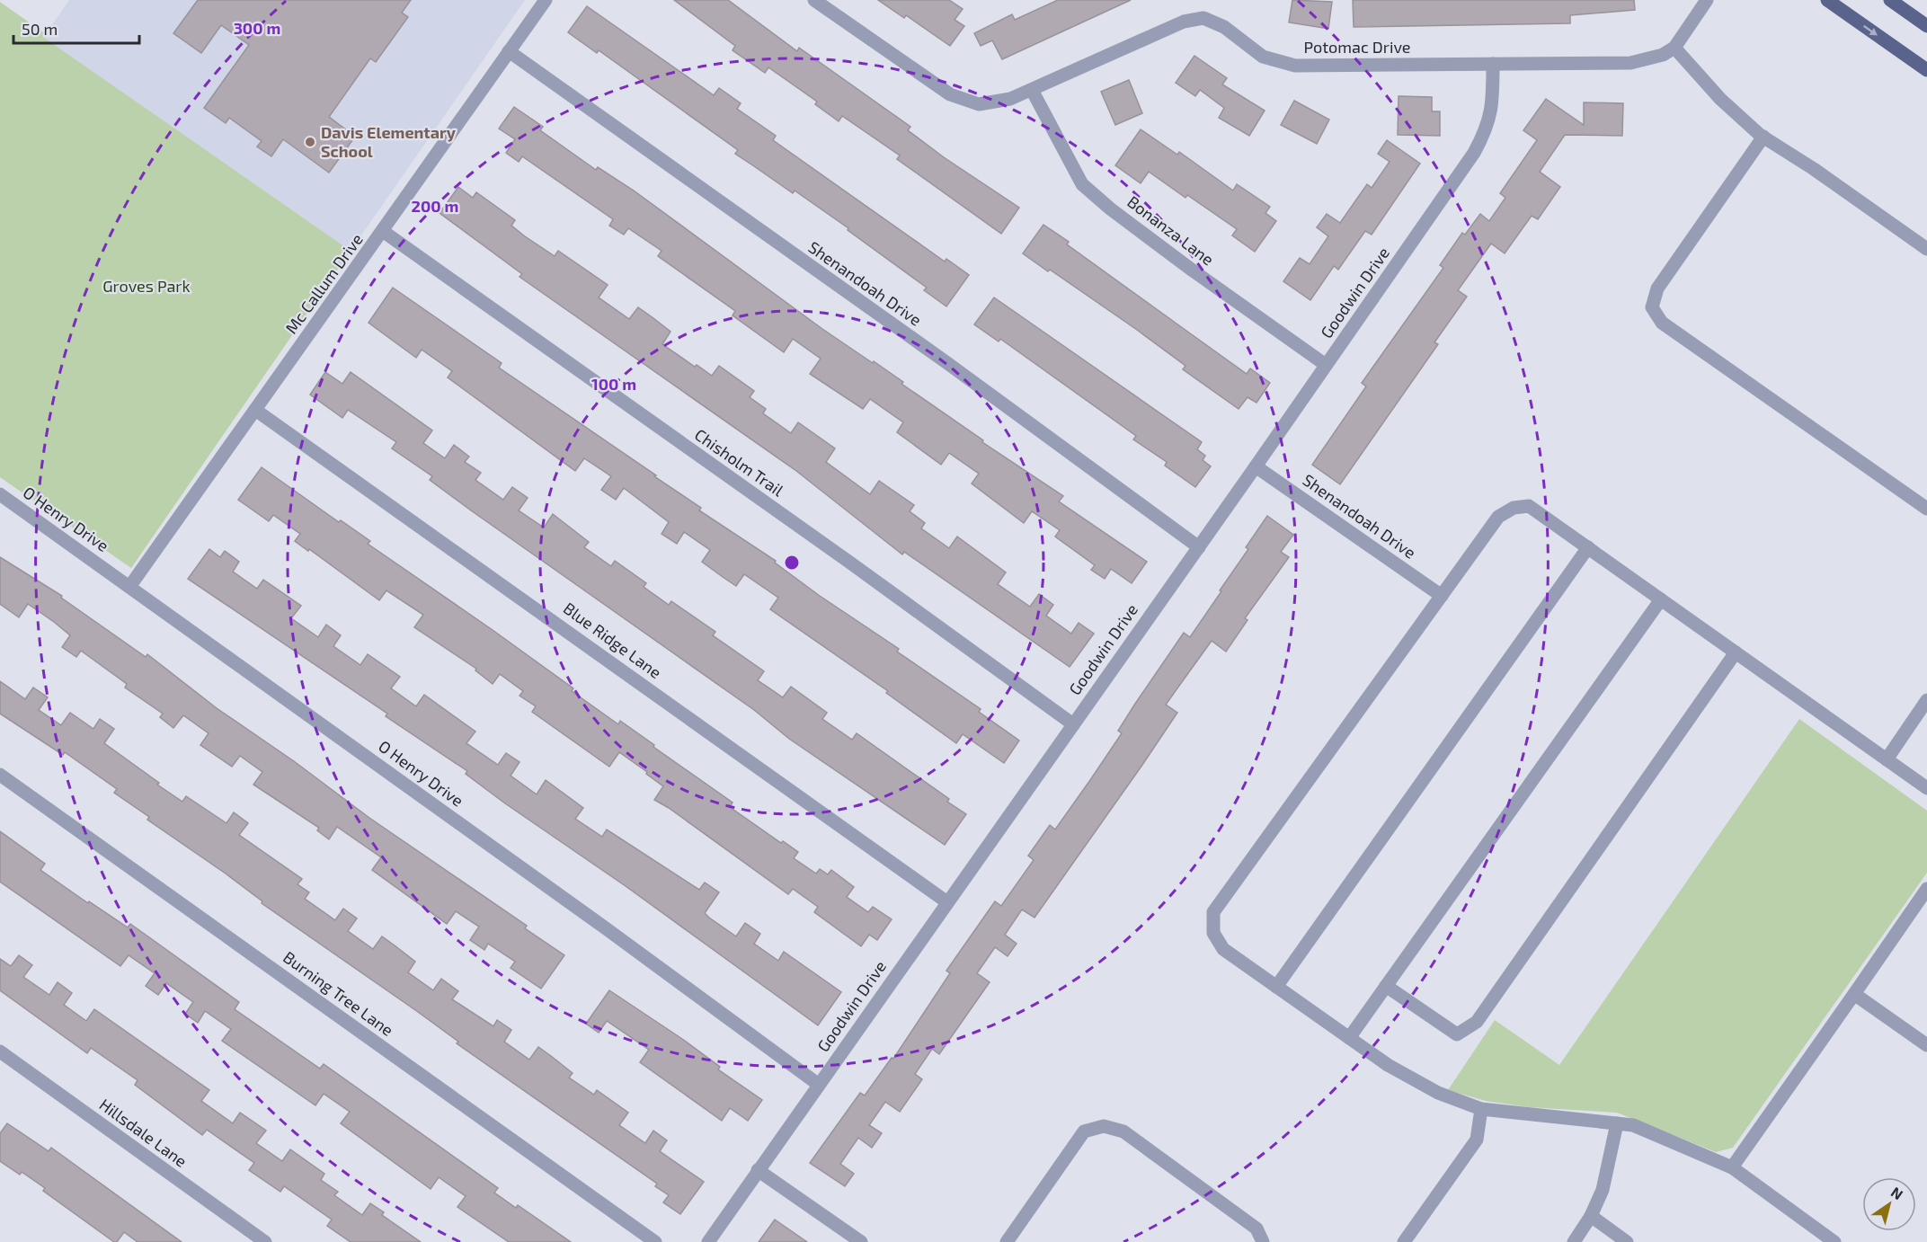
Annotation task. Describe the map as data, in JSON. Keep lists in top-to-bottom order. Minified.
{"streets":{"street":["Potomac Drive","Bonanza Lane","Mc Callum Drive","Shenandoah Drive","Goodwin Drive","Chisholm Trail","O Henry Drive","Blue Ridge Lane","Burning Tree Lane","Hillsdale Lane"]},"crossings":[["Potomac Drive","Bonanza Lane"],["Potomac Drive","Goodwin Drive"],["Bonanza Lane","Goodwin Drive"],["Mc Callum Drive","Shenandoah Drive"],["Mc Callum Drive","Chisholm Trail"],["Mc Callum Drive","O Henry Drive"],["Mc Callum Drive","Blue Ridge Lane"],["Shenandoah Drive","Goodwin Drive"],["Goodwin Drive","Chisholm Trail"],["Goodwin Drive","O Henry Drive"],["Goodwin Drive","Blue Ridge Lane"]],"parks":["Groves Park"],"places":["Davis Elementary School"],"scale_bar":"50 m","north":"top right","rings":["300 m","200 m","100 m"]}
